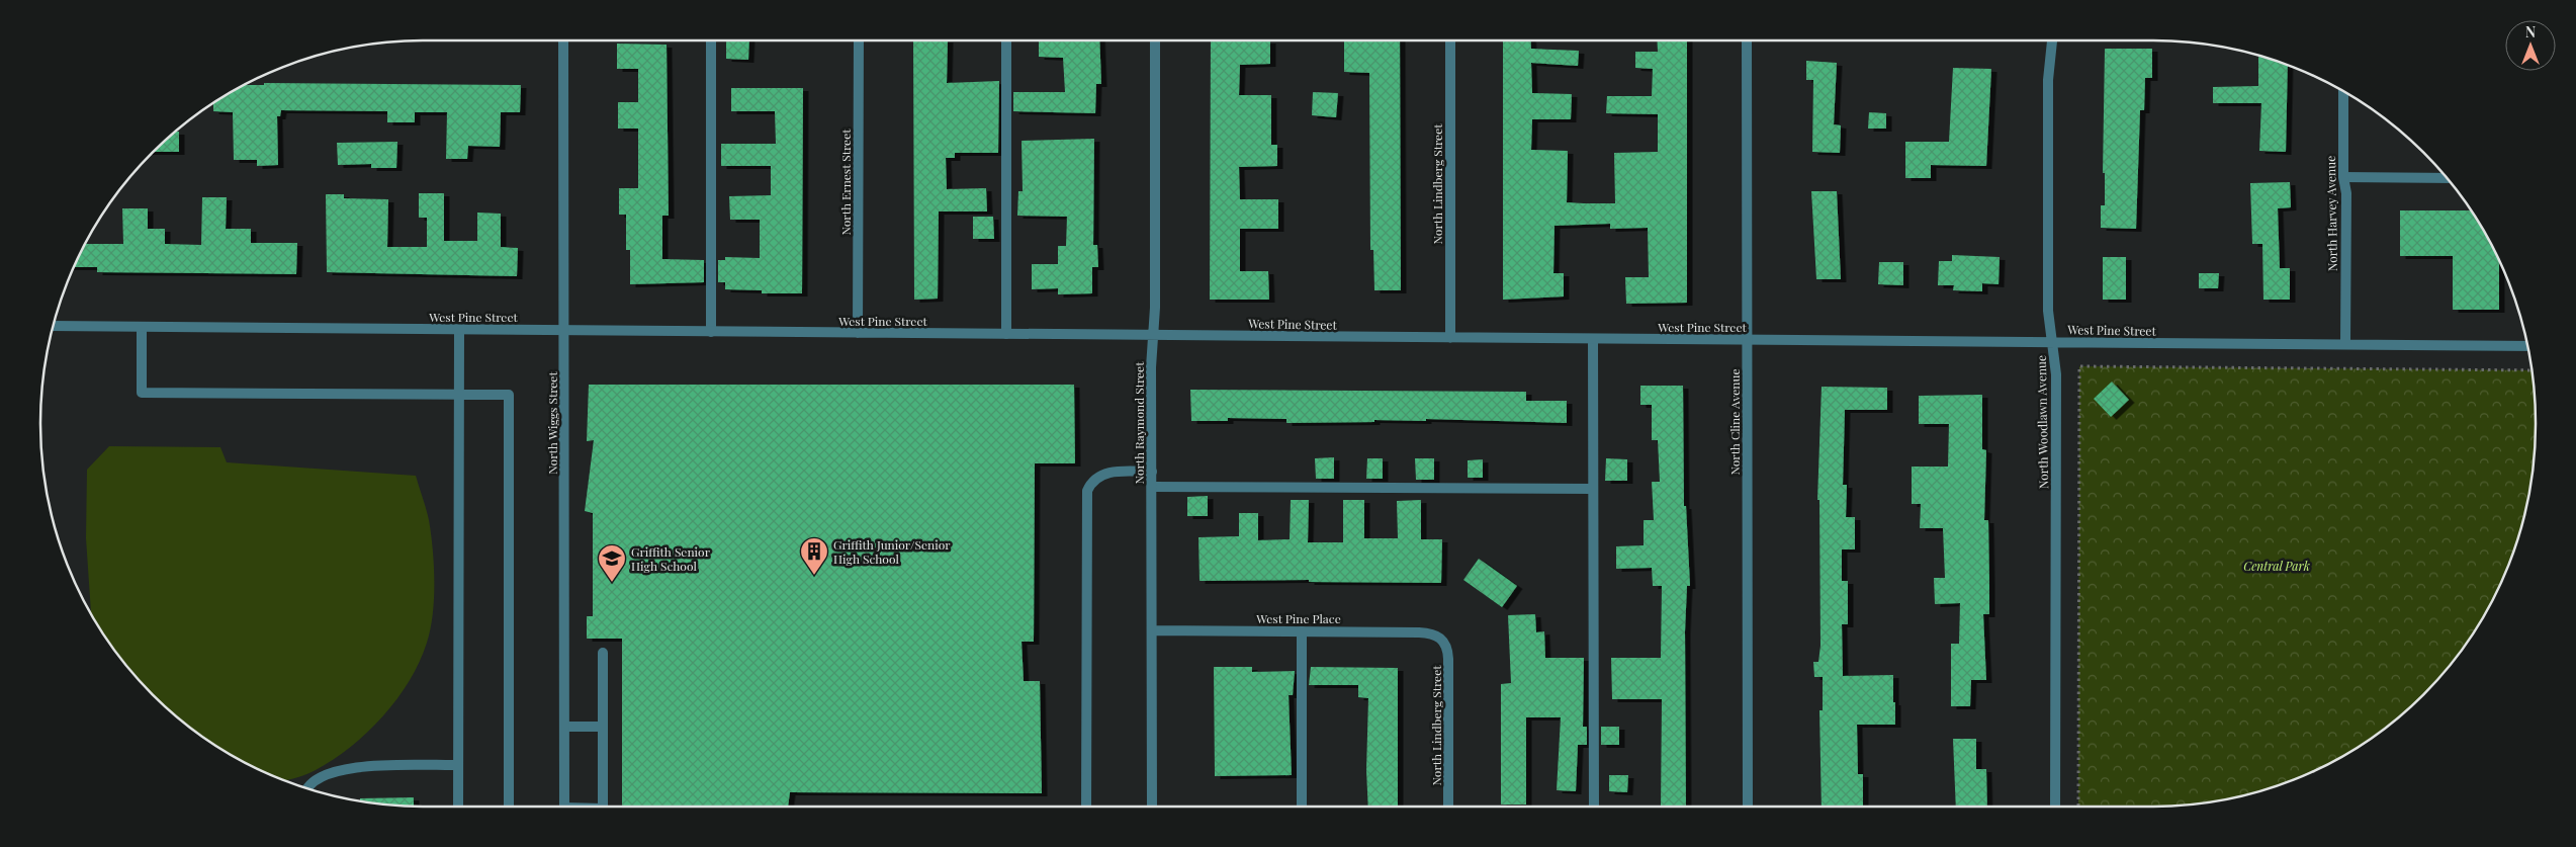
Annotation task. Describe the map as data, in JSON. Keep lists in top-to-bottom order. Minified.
{"streets":{"street":["North Ernest Street","North Lindberg Street","North Harvey Avenue","West Pine Street","North Cline Avenue","North Woodlawn Avenue","North Wiggs Street","North Raymond Street","West Pine Place"]},"crossings":[["North Ernest Street","West Pine Street"],["North Lindberg Street","West Pine Street"],["North Lindberg Street","West Pine Place"],["North Harvey Avenue","West Pine Street"],["West Pine Street","North Cline Avenue"],["West Pine Street","North Woodlawn Avenue"],["West Pine Street","North Wiggs Street"],["West Pine Street","North Raymond Street"],["North Raymond Street","West Pine Place"]],"parks":["Central Park"],"places":{"building":["Griffith Junior/Senior High School"],"school or university":["Griffith Senior High School"]},"north":"top"}
